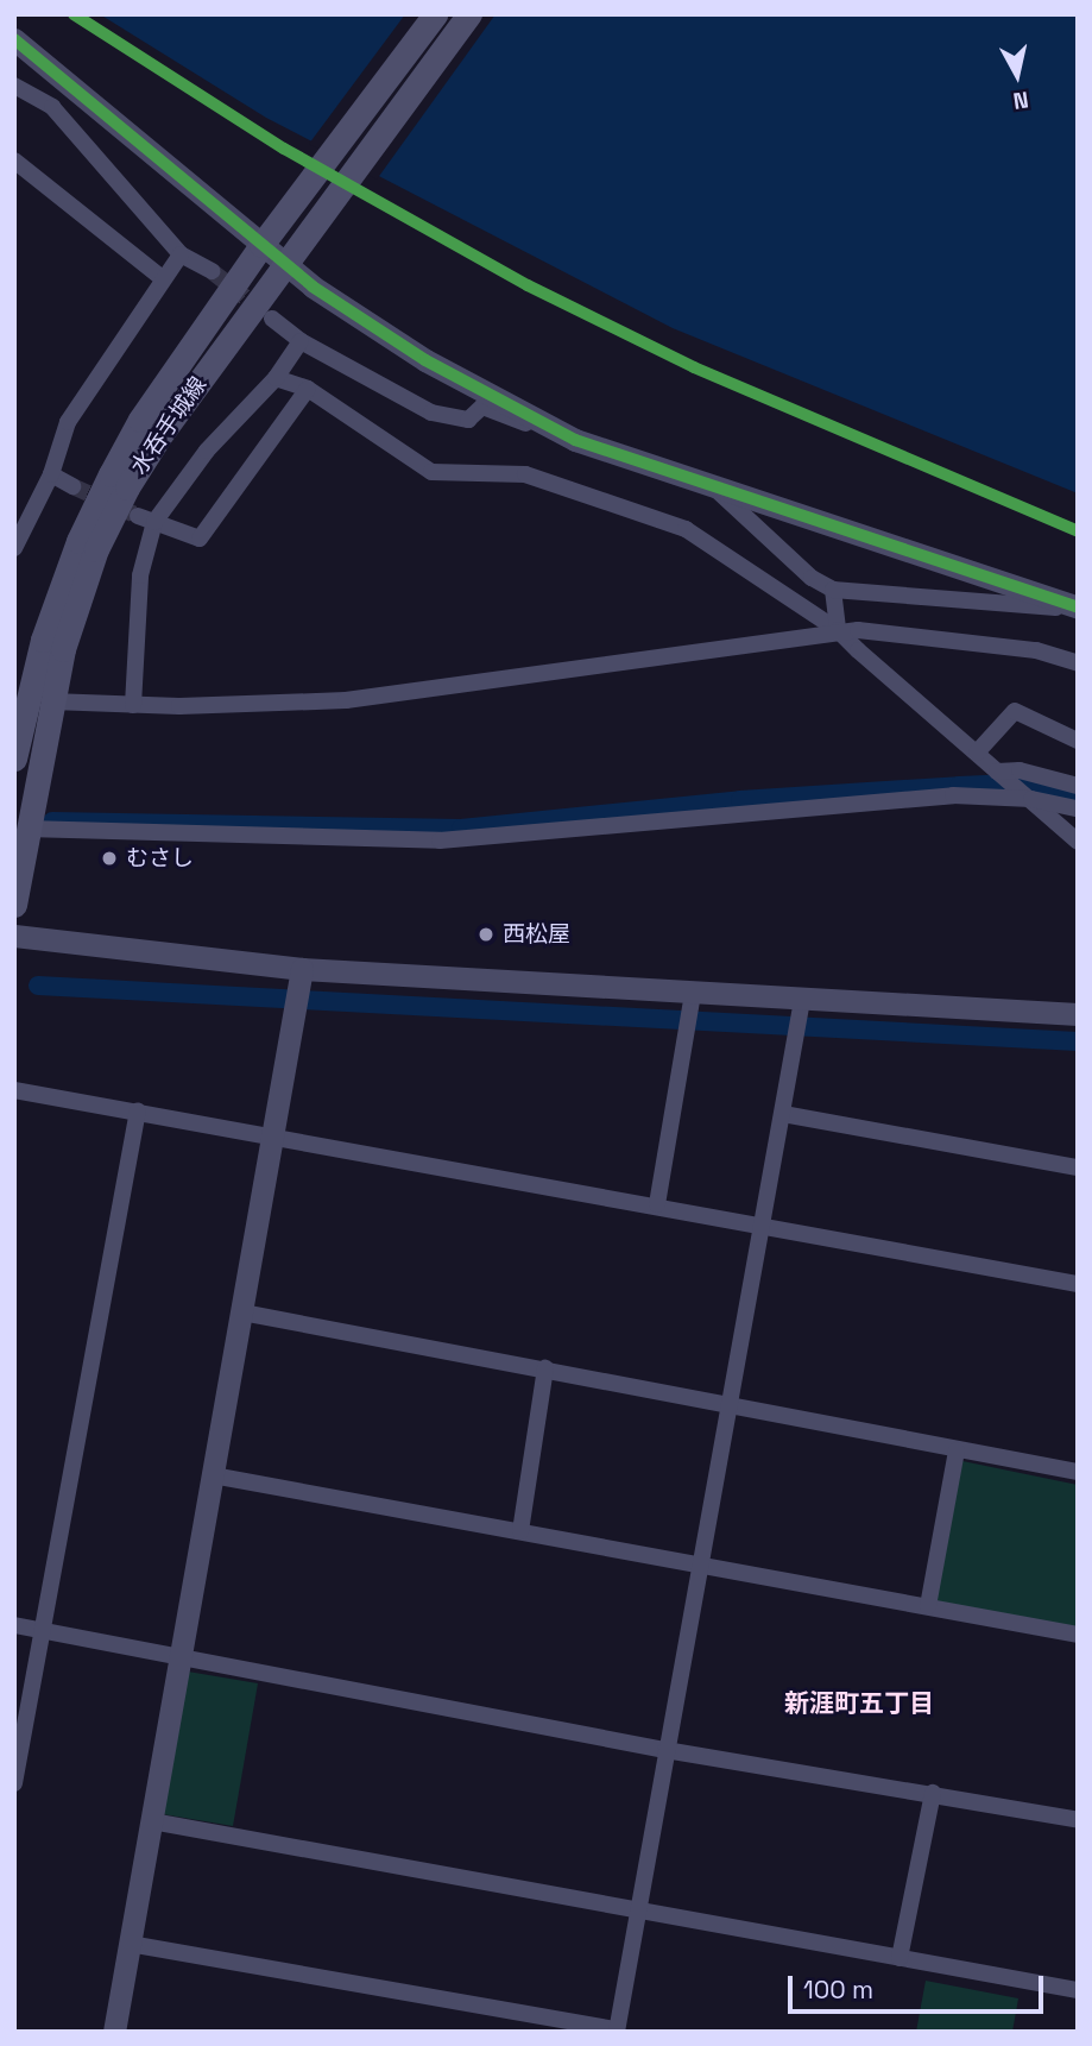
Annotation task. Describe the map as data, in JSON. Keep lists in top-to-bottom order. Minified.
{"streets":{"main road":["水呑手城線"]},"districts":["新涯町五丁目"],"places":["むさし","西松屋"],"scale_bar":"100 m","north":"bottom"}
